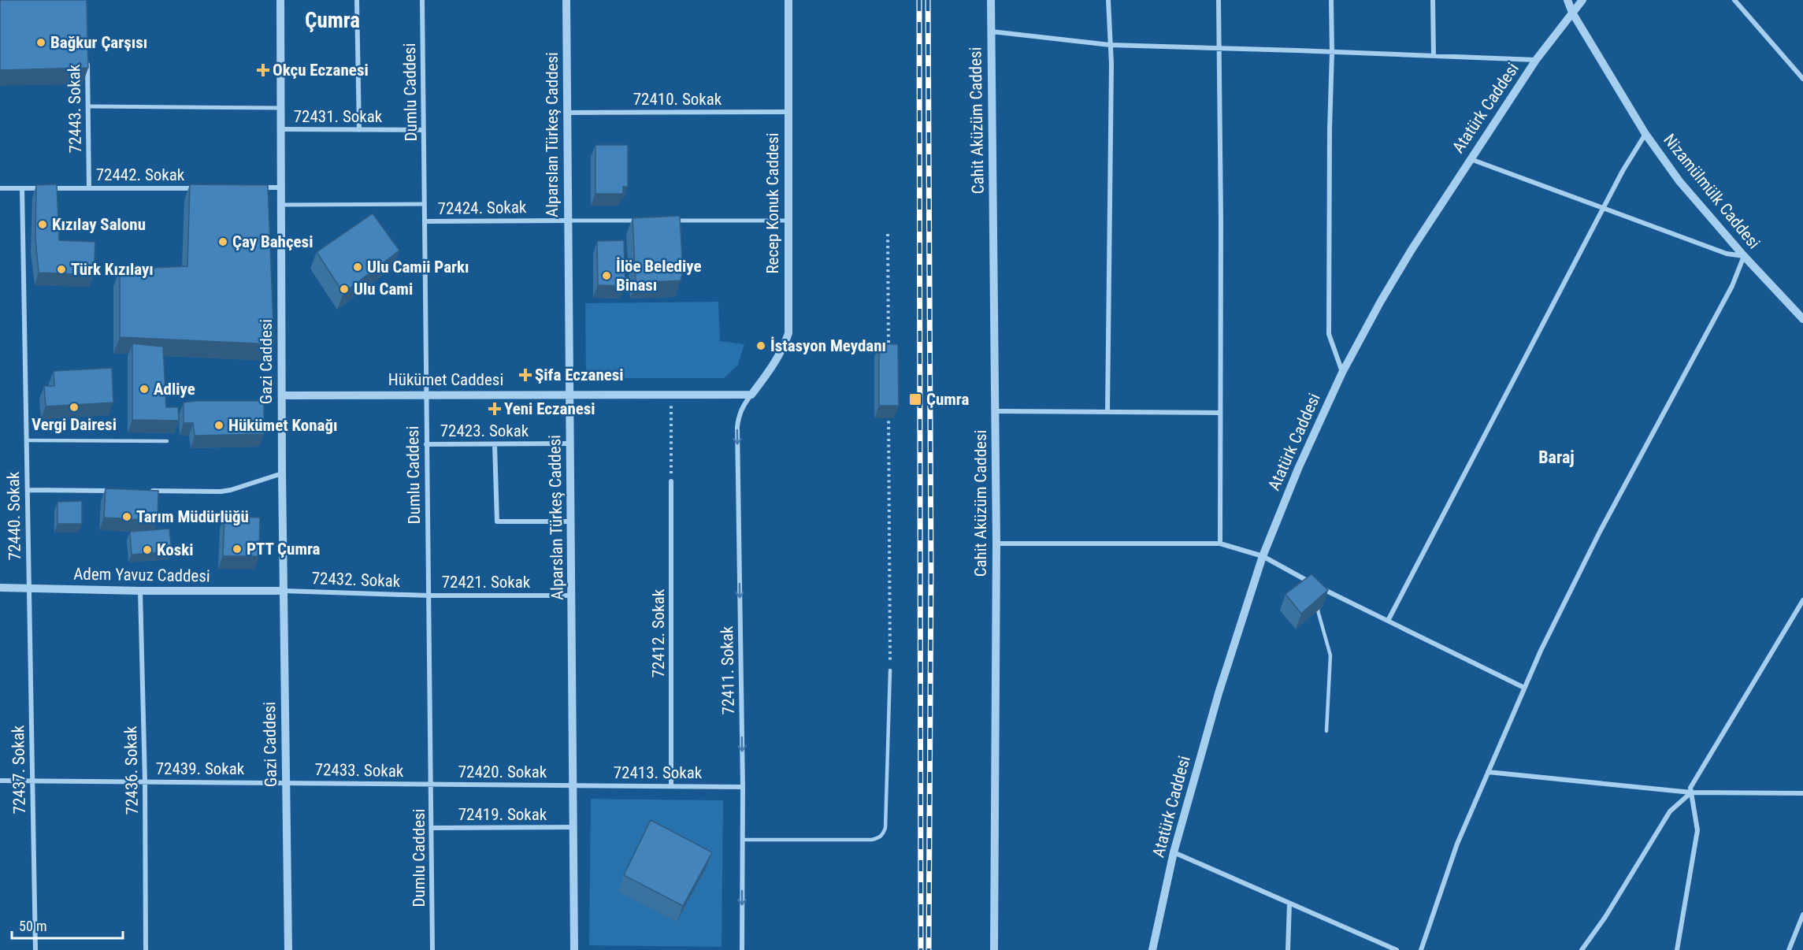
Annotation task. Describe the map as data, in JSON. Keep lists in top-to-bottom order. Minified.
{"streets":{"street":["Dumlu Caddesi","72410. Sokak","Atatürk Caddesi","72443. Sokak","72431. Sokak","Cahit Aküzüm Caddesi","Alparslan Türkeş Caddesi","72442. Sokak","Nizamülmülk Caddesi","Recep Konuk Caddesi","72424. Sokak","Gazi Caddesi","Hükümet Caddesi","72423. Sokak","72440. Sokak","Adem Yavuz Caddesi","72432. Sokak","72421. Sokak","72412. Sokak","72411. Sokak","72439. Sokak","72437. Sokak","72436. Sokak","72433. Sokak","72420. Sokak","72413. Sokak","72419. Sokak"]},"crossings":[["Dumlu Caddesi","72431. Sokak"],["Dumlu Caddesi","72424. Sokak"],["Dumlu Caddesi","Hükümet Caddesi"],["Dumlu Caddesi","72423. Sokak"],["Dumlu Caddesi","72432. Sokak"],["Dumlu Caddesi","72421. Sokak"],["Dumlu Caddesi","72433. Sokak"],["Dumlu Caddesi","72420. Sokak"],["Dumlu Caddesi","72419. Sokak"],["72410. Sokak","Alparslan Türkeş Caddesi"],["72410. Sokak","Recep Konuk Caddesi"],["Atatürk Caddesi","Nizamülmülk Caddesi"],["72443. Sokak","72442. Sokak"],["72431. Sokak","Gazi Caddesi"],["Alparslan Türkeş Caddesi","72424. Sokak"],["Alparslan Türkeş Caddesi","Hükümet Caddesi"],["Alparslan Türkeş Caddesi","72423. Sokak"],["Alparslan Türkeş Caddesi","72421. Sokak"],["Alparslan Türkeş Caddesi","72420. Sokak"],["Alparslan Türkeş Caddesi","72413. Sokak"],["Alparslan Türkeş Caddesi","72419. Sokak"],["72442. Sokak","72440. Sokak"],["Recep Konuk Caddesi","Hükümet Caddesi"],["Recep Konuk Caddesi","72411. Sokak"],["Gazi Caddesi","Hükümet Caddesi"],["Gazi Caddesi","Adem Yavuz Caddesi"],["Gazi Caddesi","72432. Sokak"],["Gazi Caddesi","72439. Sokak"],["Gazi Caddesi","72433. Sokak"],["Hükümet Caddesi","72411. Sokak"],["72440. Sokak","Adem Yavuz Caddesi"],["72440. Sokak","72437. Sokak"],["Adem Yavuz Caddesi","72432. Sokak"],["Adem Yavuz Caddesi","72437. Sokak"],["Adem Yavuz Caddesi","72436. Sokak"],["72432. Sokak","72421. Sokak"],["72412. Sokak","72413. Sokak"],["72411. Sokak","72413. Sokak"],["72439. Sokak","72437. Sokak"],["72439. Sokak","72436. Sokak"],["72439. Sokak","72433. Sokak"],["72433. Sokak","72420. Sokak"],["72420. Sokak","72413. Sokak"]],"one_way":["72411. Sokak"],"districts":["Çumra","Baraj"],"places":{"other":["Bağkur Çarşısı","Kızılay Salonu","Çay Bahçesi","Ulu Camii Parkı","Türk Kızılayı","İlöe Belediye Binası","Ulu Cami","İstasyon Meydanı","Adliye","Vergi Dairesi","Hükümet Konağı","Tarım Müdürlüğü","PTT Çumra","Koski"],"health":["Okçu Eczanesi","Şifa Eczanesi","Yeni Eczanesi"],"transit":["Çumra"]},"scale_bar":"50 m"}
